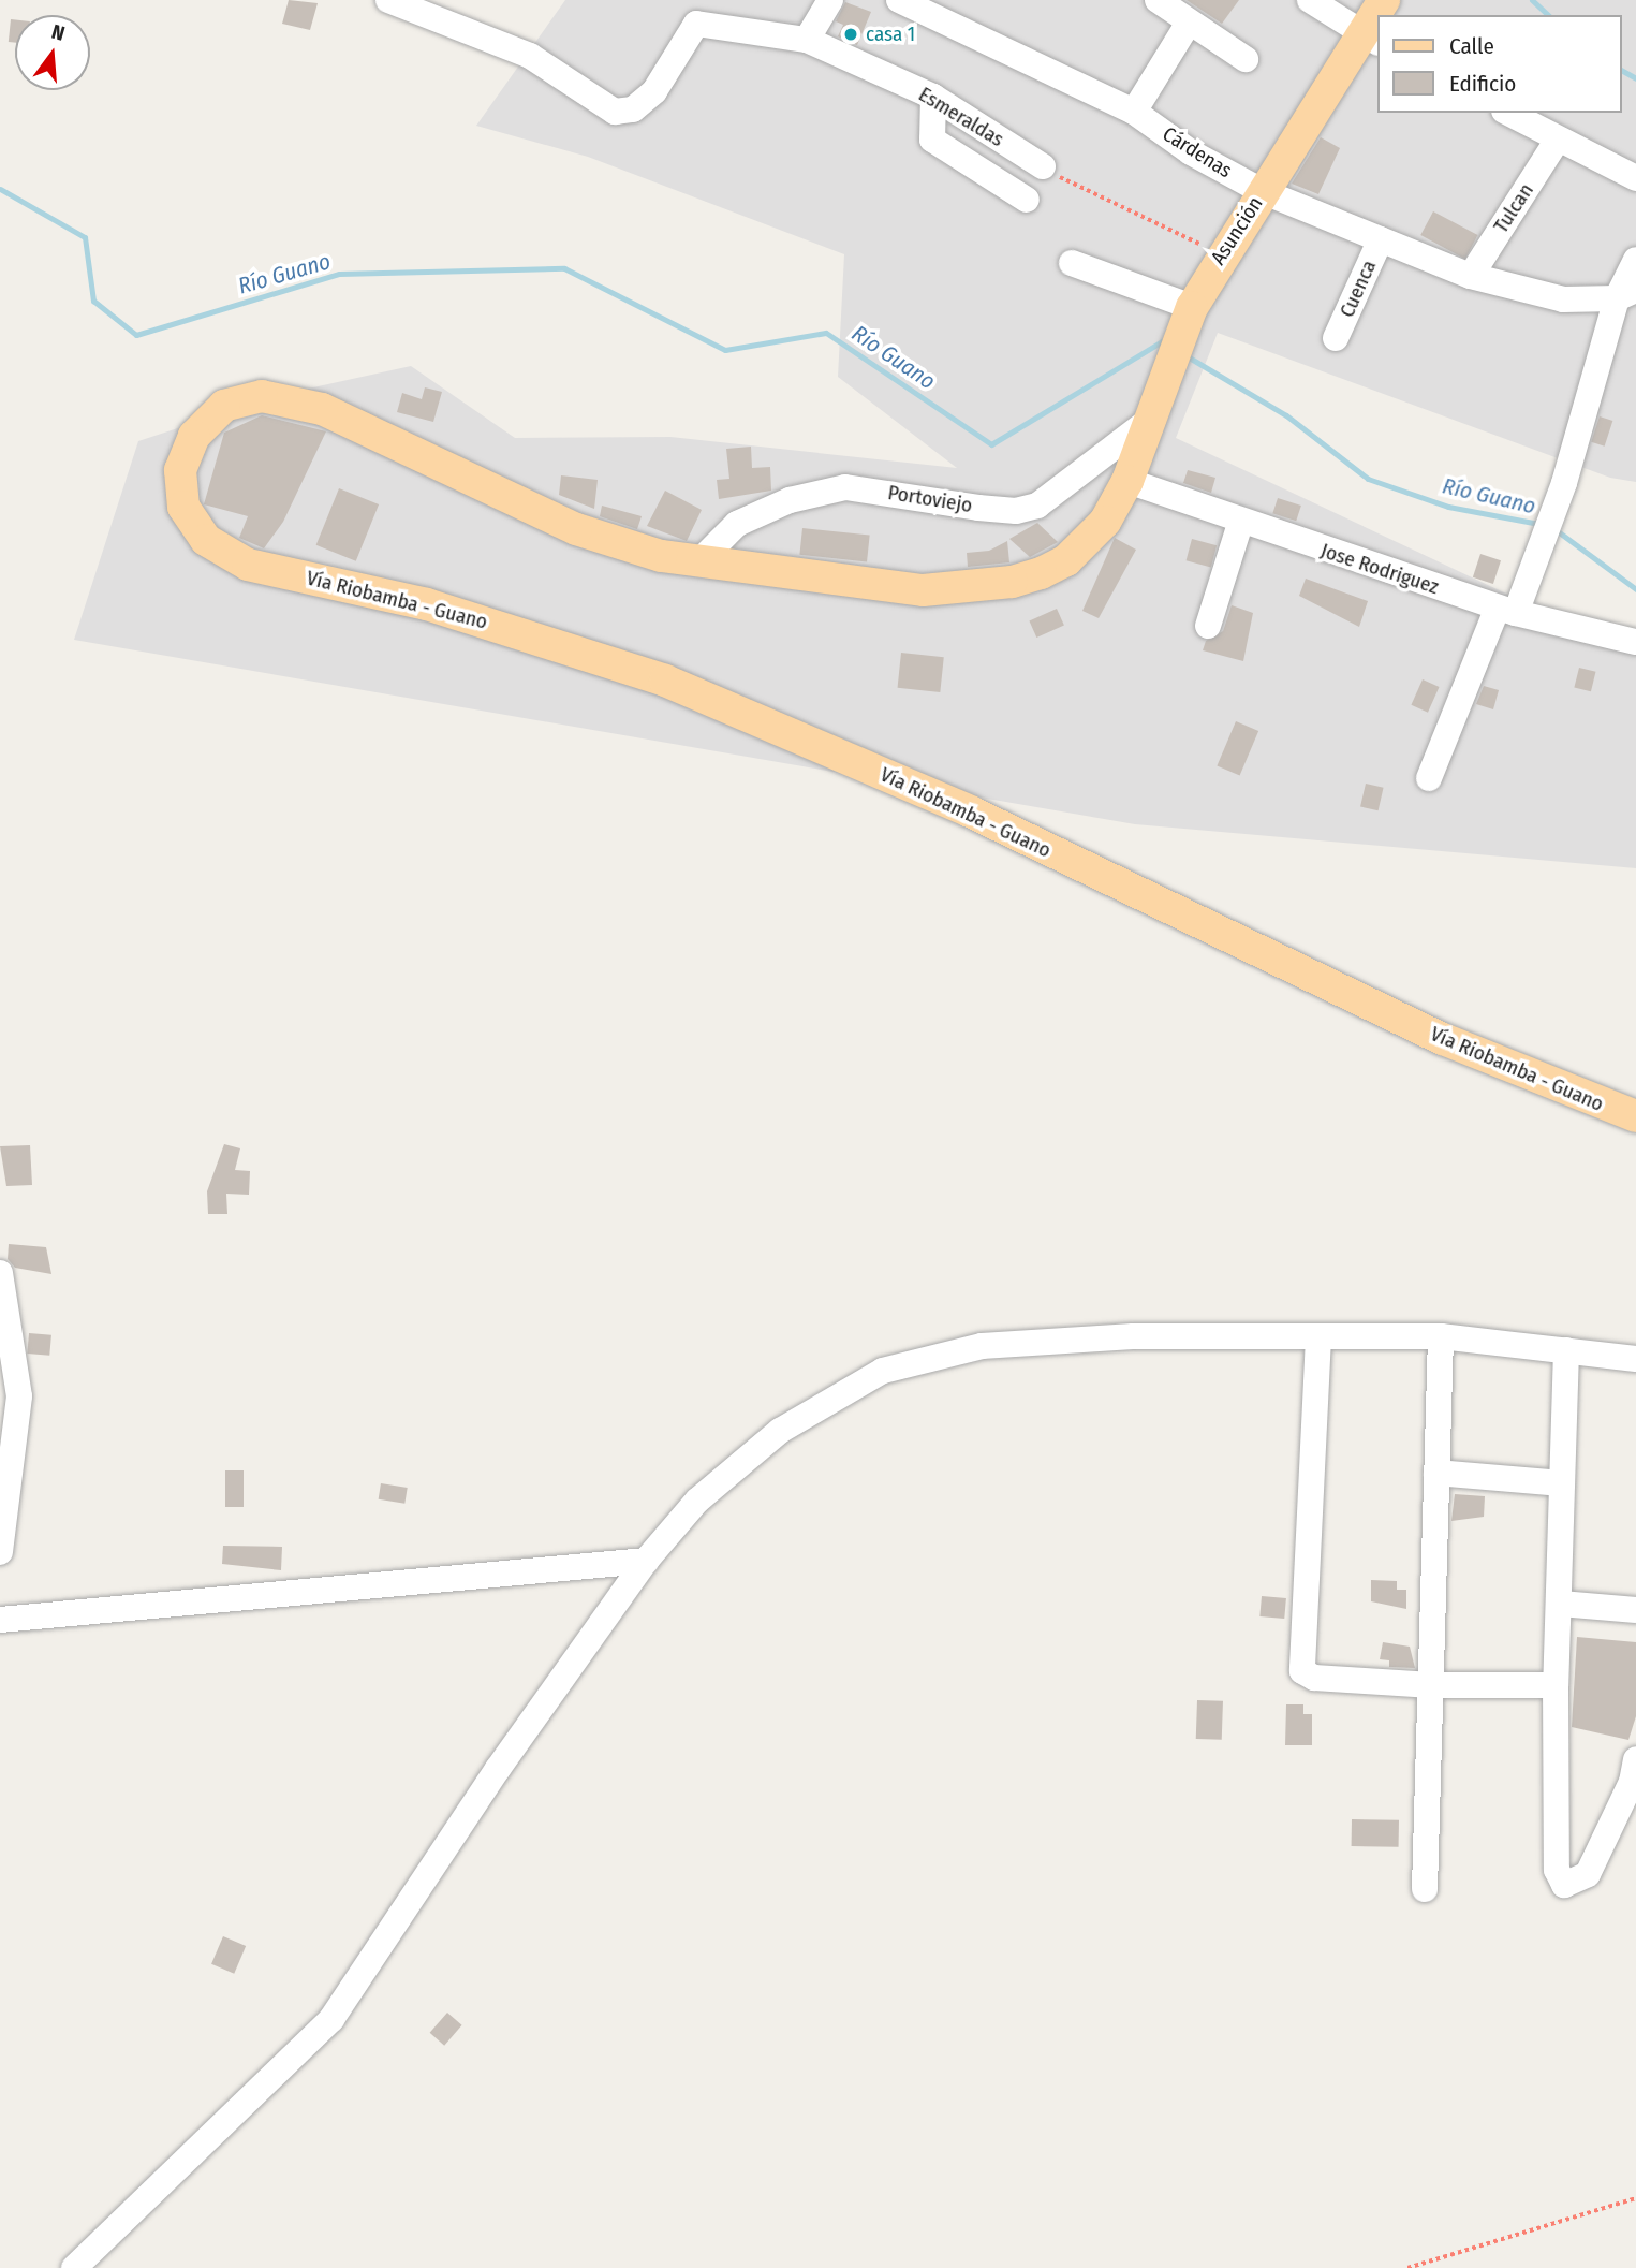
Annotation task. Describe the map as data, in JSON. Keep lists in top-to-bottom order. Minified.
{"streets":{"main road":["Asunción","Vía Riobamba - Guano"],"street":["Esmeraldas","Cárdenas","Tulcan","Cuenca","Portoviejo","Jose Rodriguez"]},"crossings":[["Cárdenas","Tulcan"],["Cárdenas","Asunción"],["Cárdenas","Cuenca"],["Asunción","Portoviejo"],["Asunción","Jose Rodriguez"],["Asunción","Vía Riobamba - Guano"],["Portoviejo","Vía Riobamba - Guano"],["Jose Rodriguez","Vía Riobamba - Guano"]],"water":["Río Guano"],"places":["casa 1"],"legend":["Calle","Edificio"],"north":"top"}
